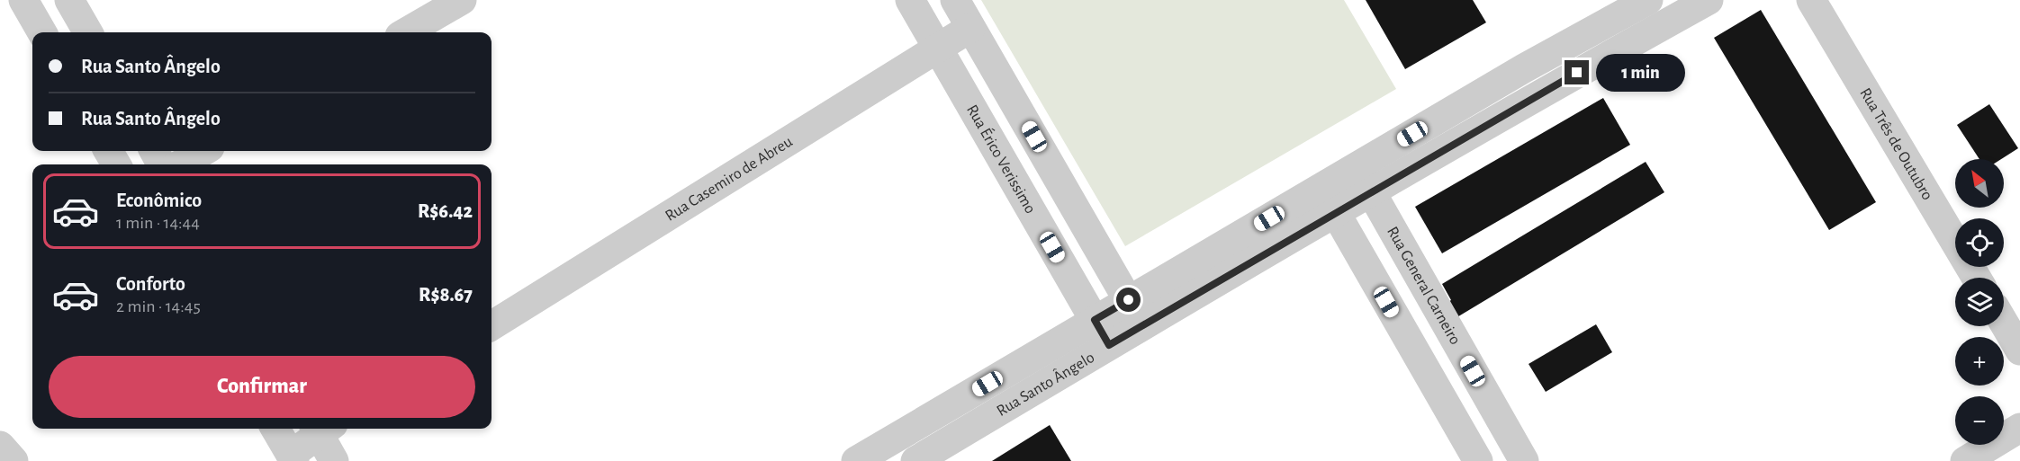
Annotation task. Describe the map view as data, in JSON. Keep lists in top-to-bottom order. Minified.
{"streets":{"street":["Rua Três de Outubro","Rua Érico Verissimo","Rua Casemiro de Abreu","Rua General Carneiro","Rua Santo Ângelo"]},"crossings":[["Rua Érico Verissimo","Rua Casemiro de Abreu"],["Rua Érico Verissimo","Rua Santo Ângelo"],["Rua General Carneiro","Rua Santo Ângelo"]],"north":"top left","page":{"banner":["Rua Santo Ângelo","Rua Santo Ângelo"],"bubble":"1 min","map_buttons":["+","−"],"list":[{"name":"Econômico","note":"1 min · 14:44","value":"R$6.42"},{"name":"Conforto","note":"2 min · 14:45","value":"R$8.67"}],"buttons":"Confirmar"}}
